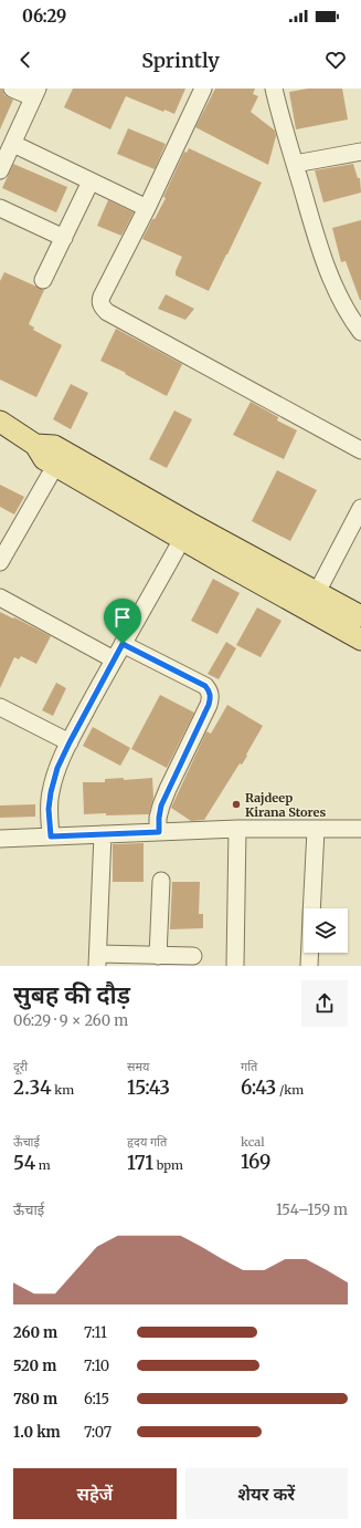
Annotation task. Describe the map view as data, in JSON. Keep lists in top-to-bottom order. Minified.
{"places":["Rajdeep Kirana Stores"],"page":{"status":"06:29","header":"Sprintly","heading":["सुबह की दौड़","06:29 · 9 × 260 m"],"stats":[["दूरी","2.34 km"],["समय","15:43"],["गति","6:43 /km"],["ऊँचाई","54 m"],["हृदय गति","171 bpm"],["kcal","169"]],"chart":["ऊँचाई","154–159 m"],"list":[{"name":"260 m","note":"7:11"},{"name":"520 m","note":"7:10"},{"name":"780 m","note":"6:15"},{"name":"1.0 km","note":"7:07"}],"buttons":["सहेजें","शेयर करें"]}}
